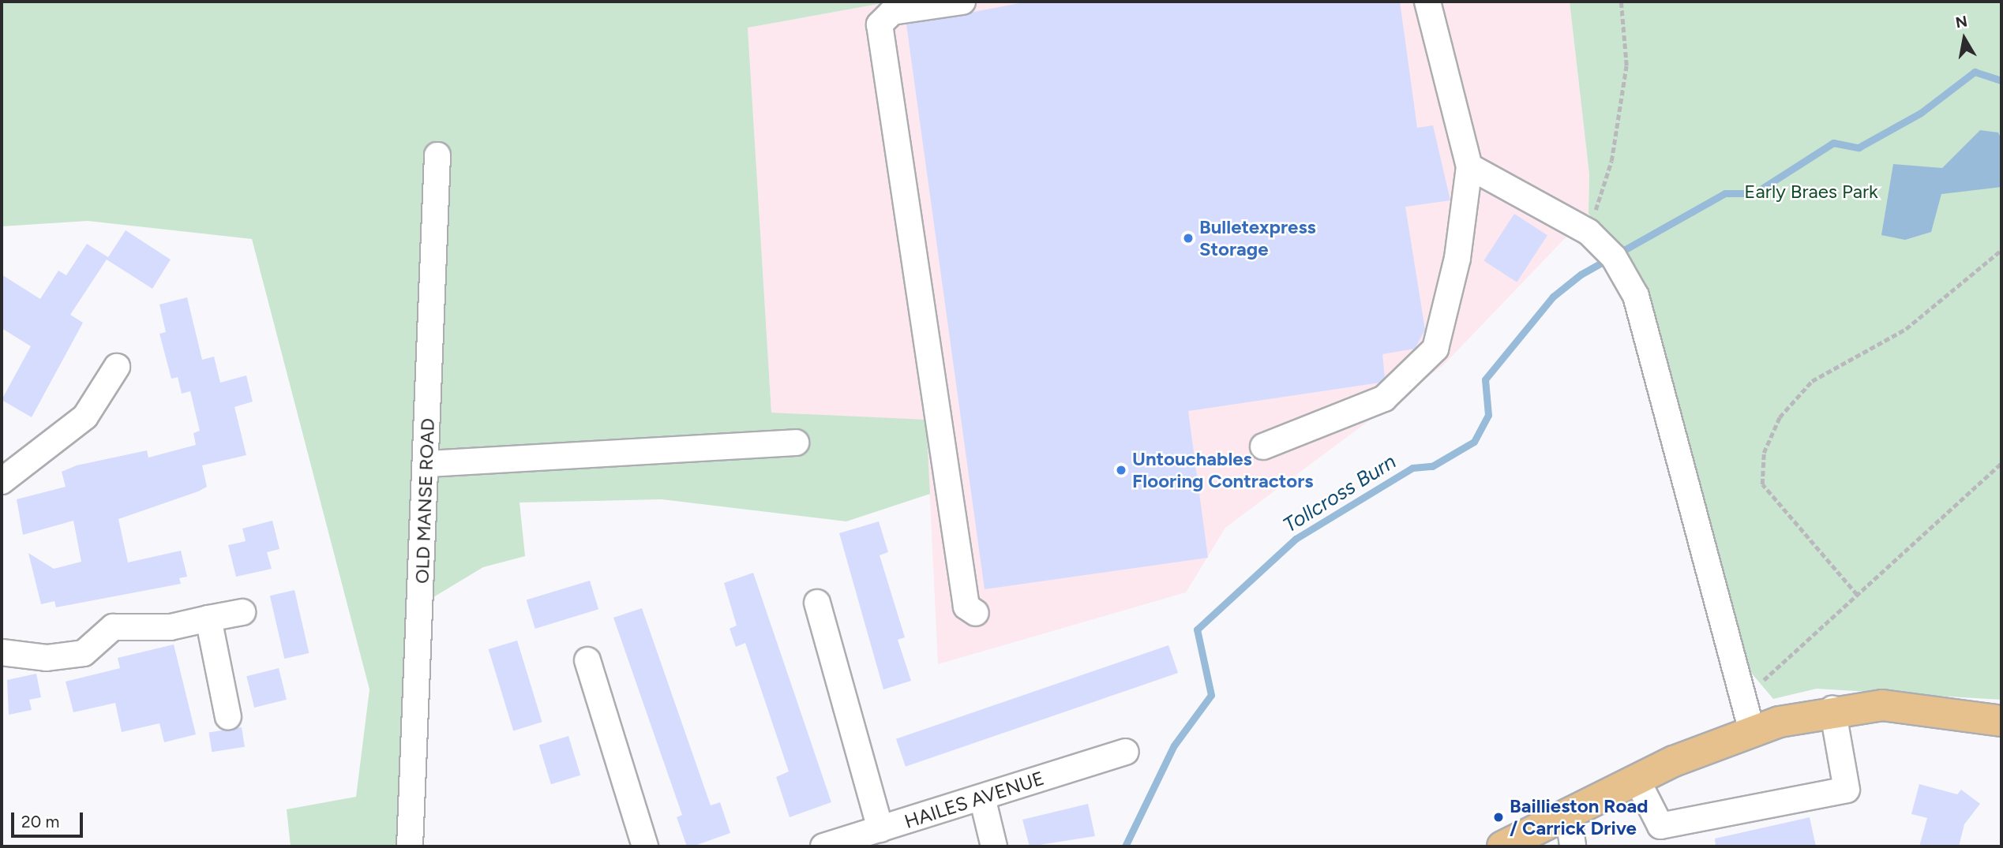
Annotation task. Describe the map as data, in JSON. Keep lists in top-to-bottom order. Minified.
{"streets":{"street":["OLD MANSE ROAD","HAILES AVENUE"]},"water":["Tollcross Burn"],"parks":["Early Braes Park"],"places":["Bulletexpress Storage","Untouchables Flooring Contractors","Baillieston Road / Carrick Drive"],"scale_bar":"20 m","north":"top"}
